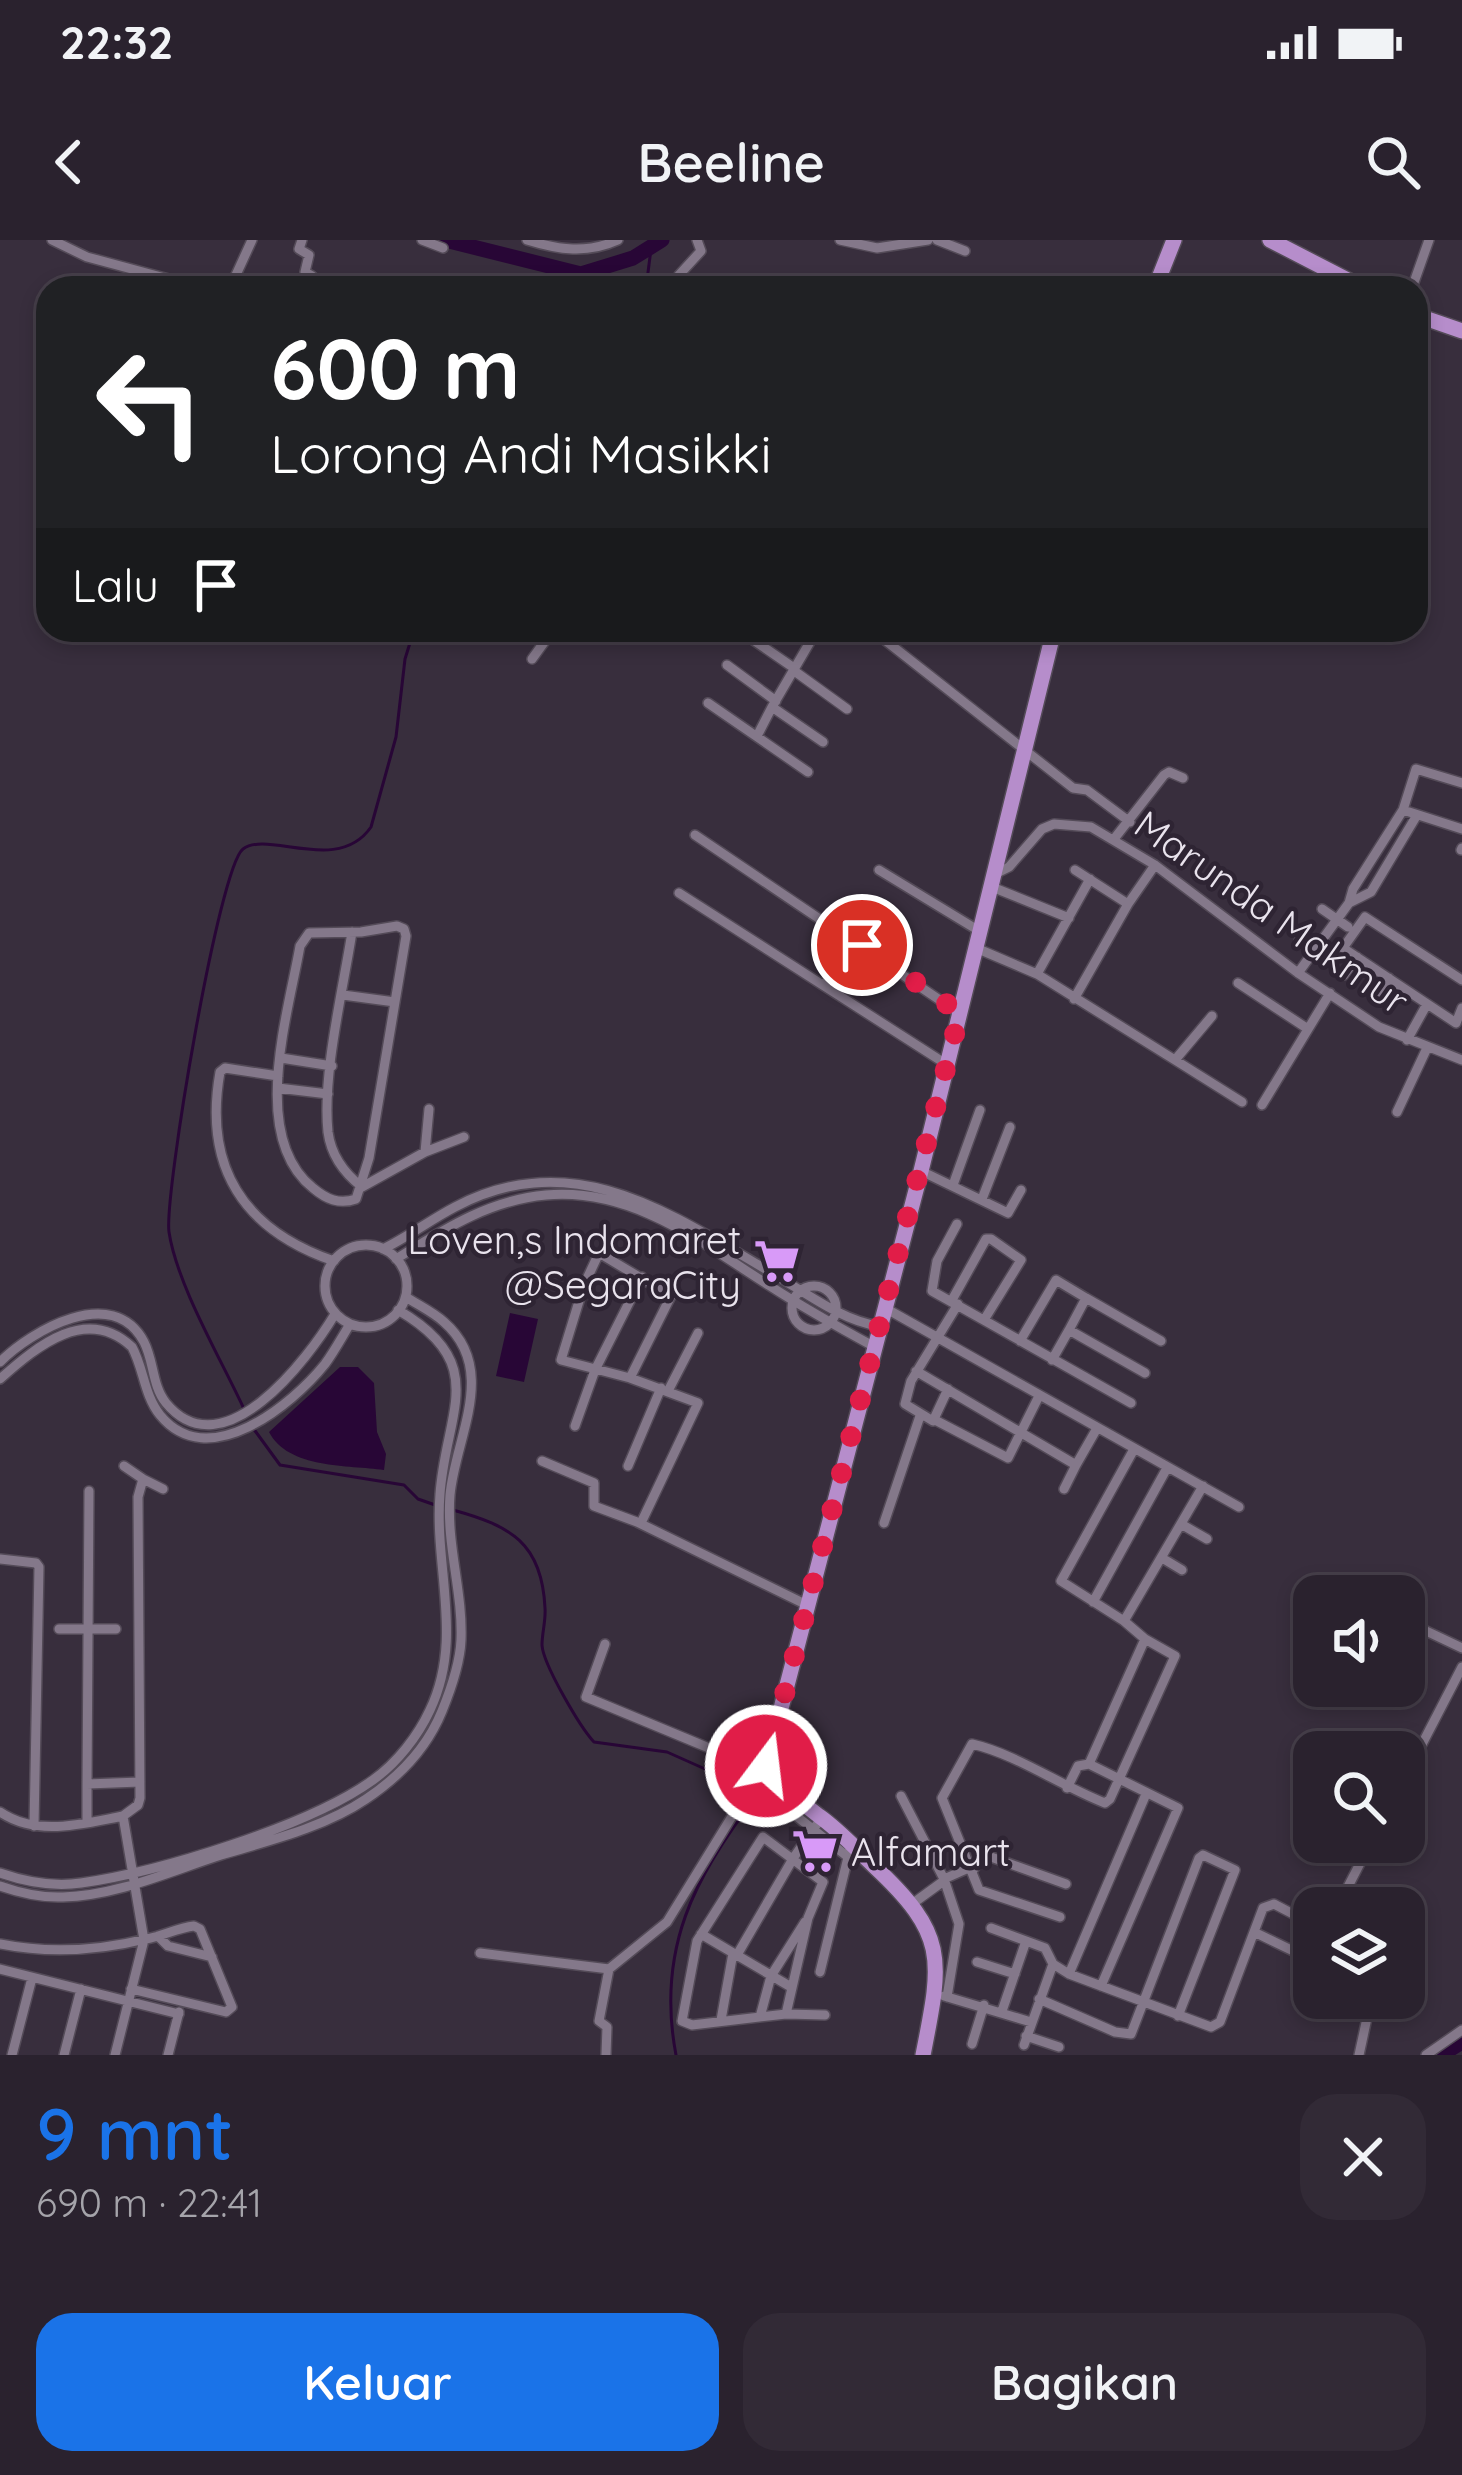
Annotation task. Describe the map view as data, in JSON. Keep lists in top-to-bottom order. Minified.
{"streets":{"street":["Marunda Makmur"]},"places":{"supermarket":["Loven,s Indomaret @SegaraCity","Alfamart"]},"page":{"status":"22:32","header":"Beeline","turn":["600 m","Lorong Andi Masikki"],"then":"Lalu","heading":["9 mnt","690 m · 22:41"],"buttons":["Keluar","Bagikan"]}}
